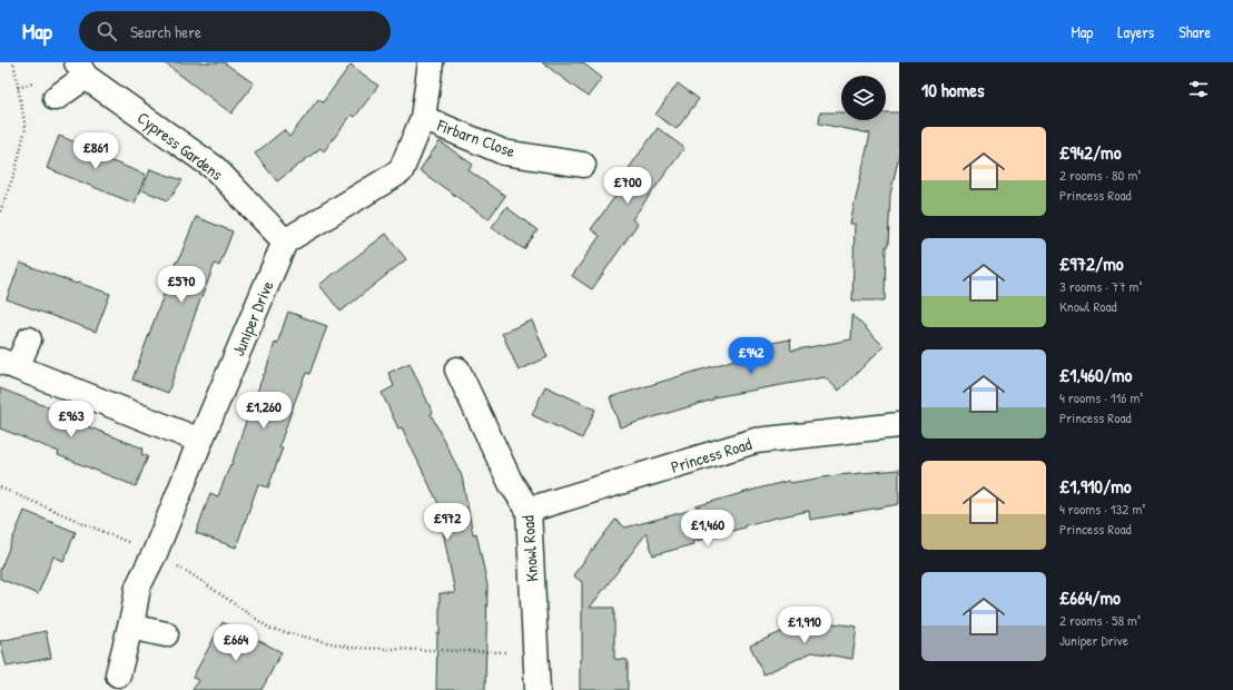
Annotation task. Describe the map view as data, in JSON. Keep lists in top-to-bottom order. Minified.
{"streets":{"street":["Firbarn Close","Cypress Gardens","Juniper Drive","Princess Road","Knowl Road"]},"crossings":[["Cypress Gardens","Juniper Drive"],["Princess Road","Knowl Road"]],"page":{"header":"Map","search":"Search here","nav":["Map","Layers","Share"],"heading":"10 homes","list":[{"name":"£942/mo","note":"2 rooms · 80 m² · Princess Road"},{"name":"£972/mo","note":"3 rooms · 77 m² · Knowl Road"},{"name":"£1,460/mo","note":"4 rooms · 116 m² · Princess Road"},{"name":"£1,910/mo","note":"4 rooms · 132 m² · Princess Road"},{"name":"£664/mo","note":"2 rooms · 58 m² · Juniper Drive"}],"price":["£861","£700","£570","£942","£1,260","£963","£972","£1,460","£1,910","£664"]}}
